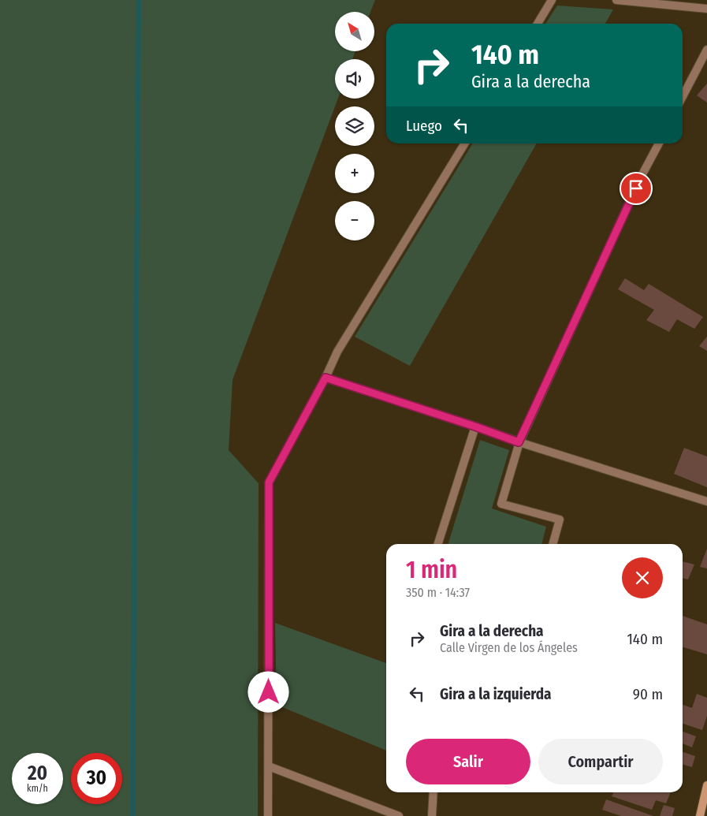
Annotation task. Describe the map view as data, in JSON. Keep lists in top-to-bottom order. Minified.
{"north":"top left","page":{"map_buttons":["+","−"],"turn":["140 m","Gira a la derecha"],"then":"Luego","heading":["1 min","350 m · 14:37"],"list":[{"name":"Gira a la derecha","note":"Calle Virgen de los Ángeles","value":"140 m"},{"name":"Gira a la izquierda","value":"90 m"}],"buttons":["Salir","Compartir"],"speed":"20 km/h","limit":"30"}}
